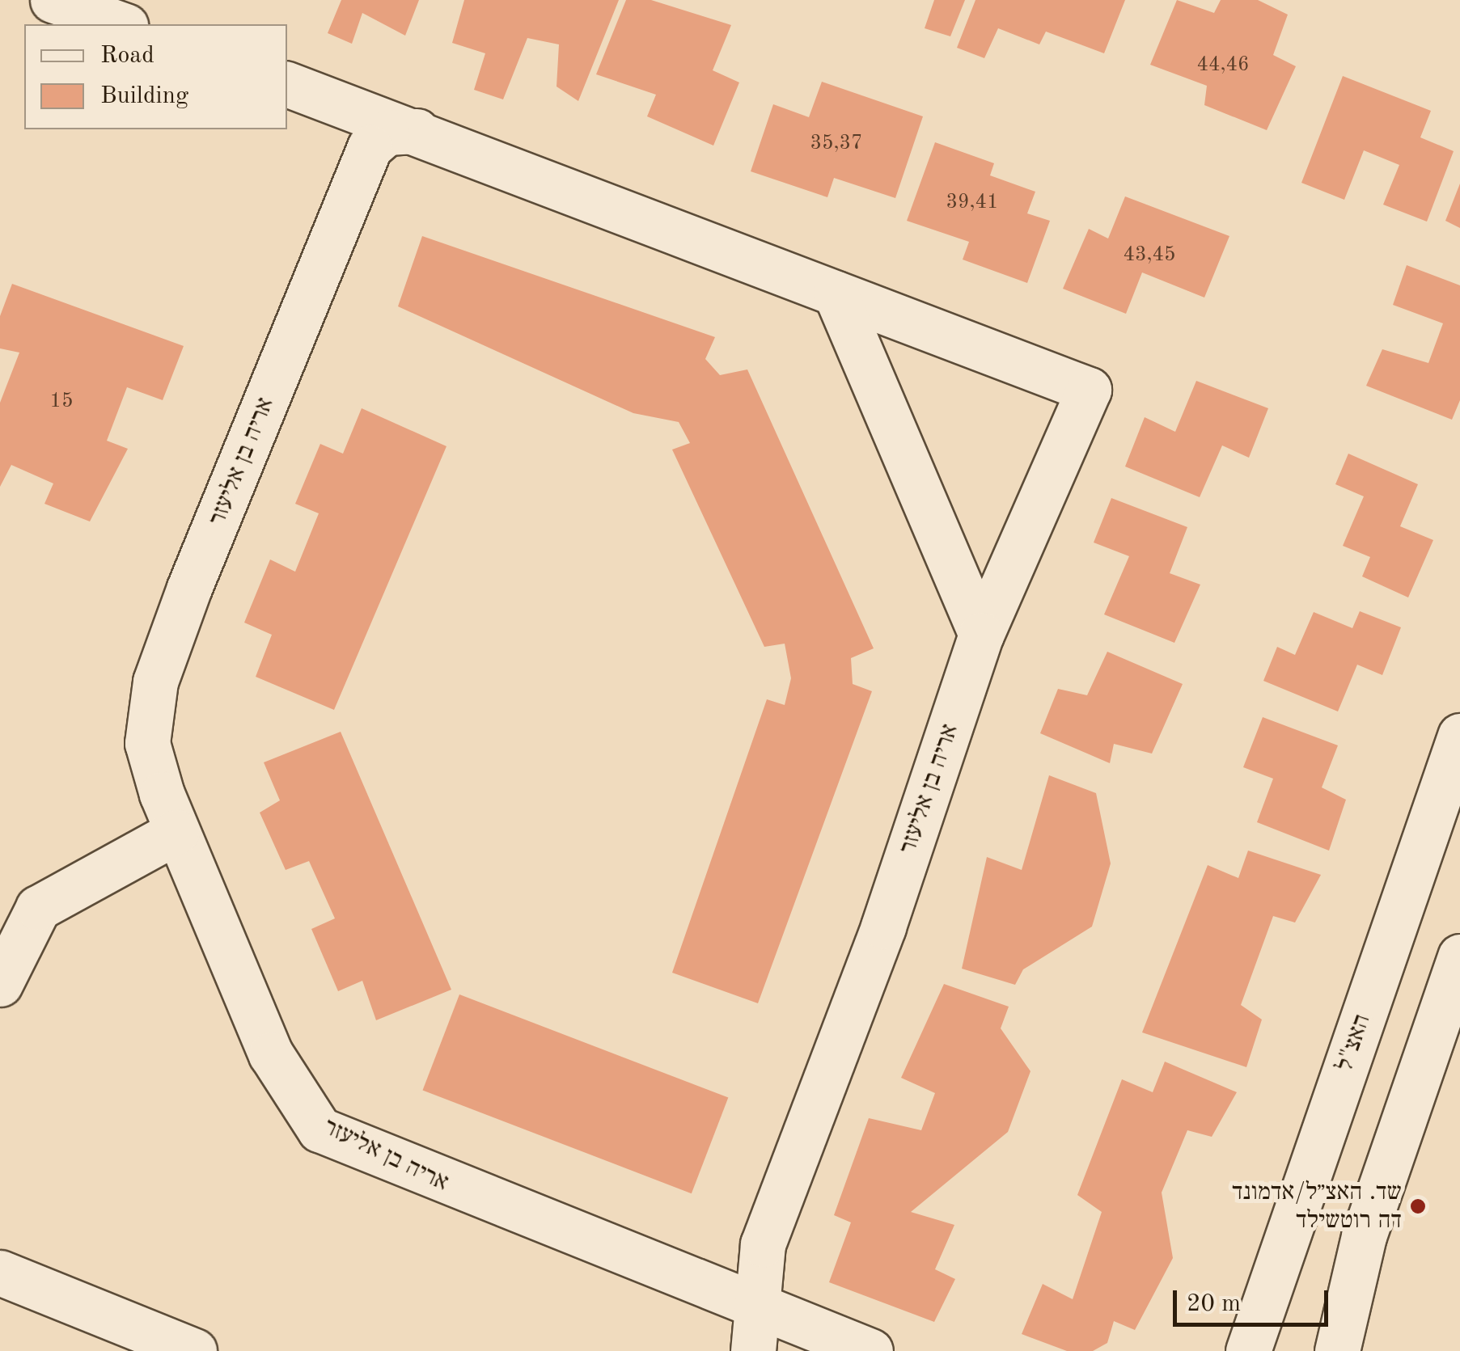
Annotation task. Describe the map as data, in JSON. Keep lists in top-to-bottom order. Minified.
{"streets":{"street":["אריה בן אליעזר","האצ\"ל"]},"places":["שד. האצ״ל/אדמונד דה רוטשילד"],"house_numbers":["44,46","35,37","39,41","43,45","15"],"legend":["Road","Building"],"scale_bar":"20 m"}
